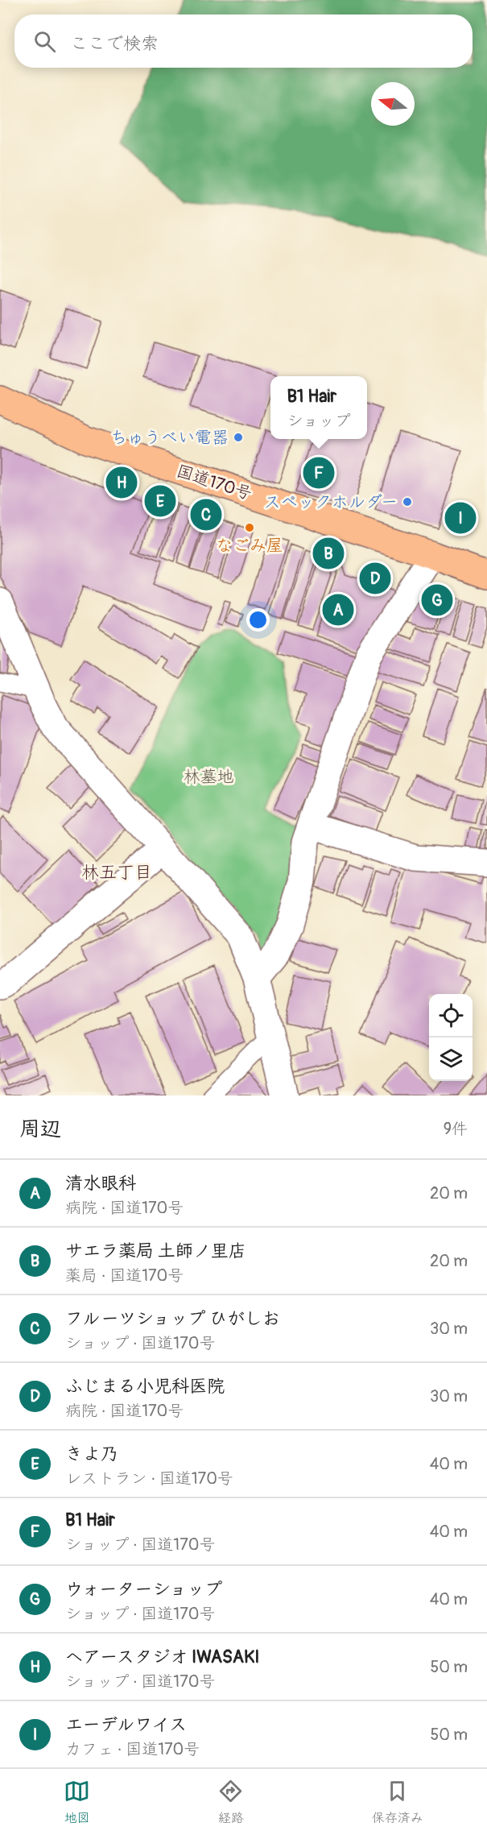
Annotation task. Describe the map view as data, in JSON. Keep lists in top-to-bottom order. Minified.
{"streets":{"highway":["国道170号"]},"districts":["林五丁目"],"parks":["林墓地"],"places":["ちゅうべい電器","スペックホルダー","なごみ屋"],"north":"left","page":{"search":"ここで検索","popup":["B1 Hair","ショップ"],"pins":["F","H","E","C","I","B","D","G","A"],"heading":["周辺","9件"],"list":[{"mark":"A","name":"清水眼科","note":"病院 · 国道170号","value":"20 m"},{"mark":"B","name":"サエラ薬局 土師ノ里店","note":"薬局 · 国道170号","value":"20 m"},{"mark":"C","name":"フルーツショップ ひがしお","note":"ショップ · 国道170号","value":"30 m"},{"mark":"D","name":"ふじまる小児科医院","note":"病院 · 国道170号","value":"30 m"},{"mark":"E","name":"きよ乃","note":"レストラン · 国道170号","value":"40 m"},{"mark":"F","name":"B1 Hair","note":"ショップ · 国道170号","value":"40 m"},{"mark":"G","name":"ウォーターショップ","note":"ショップ · 国道170号","value":"40 m"},{"mark":"H","name":"ヘアースタジオ IWASAKI","note":"ショップ · 国道170号","value":"50 m"},{"mark":"I","name":"エーデルワイス","note":"カフェ · 国道170号","value":"50 m"}],"nav":["地図","経路","保存済み"]}}
